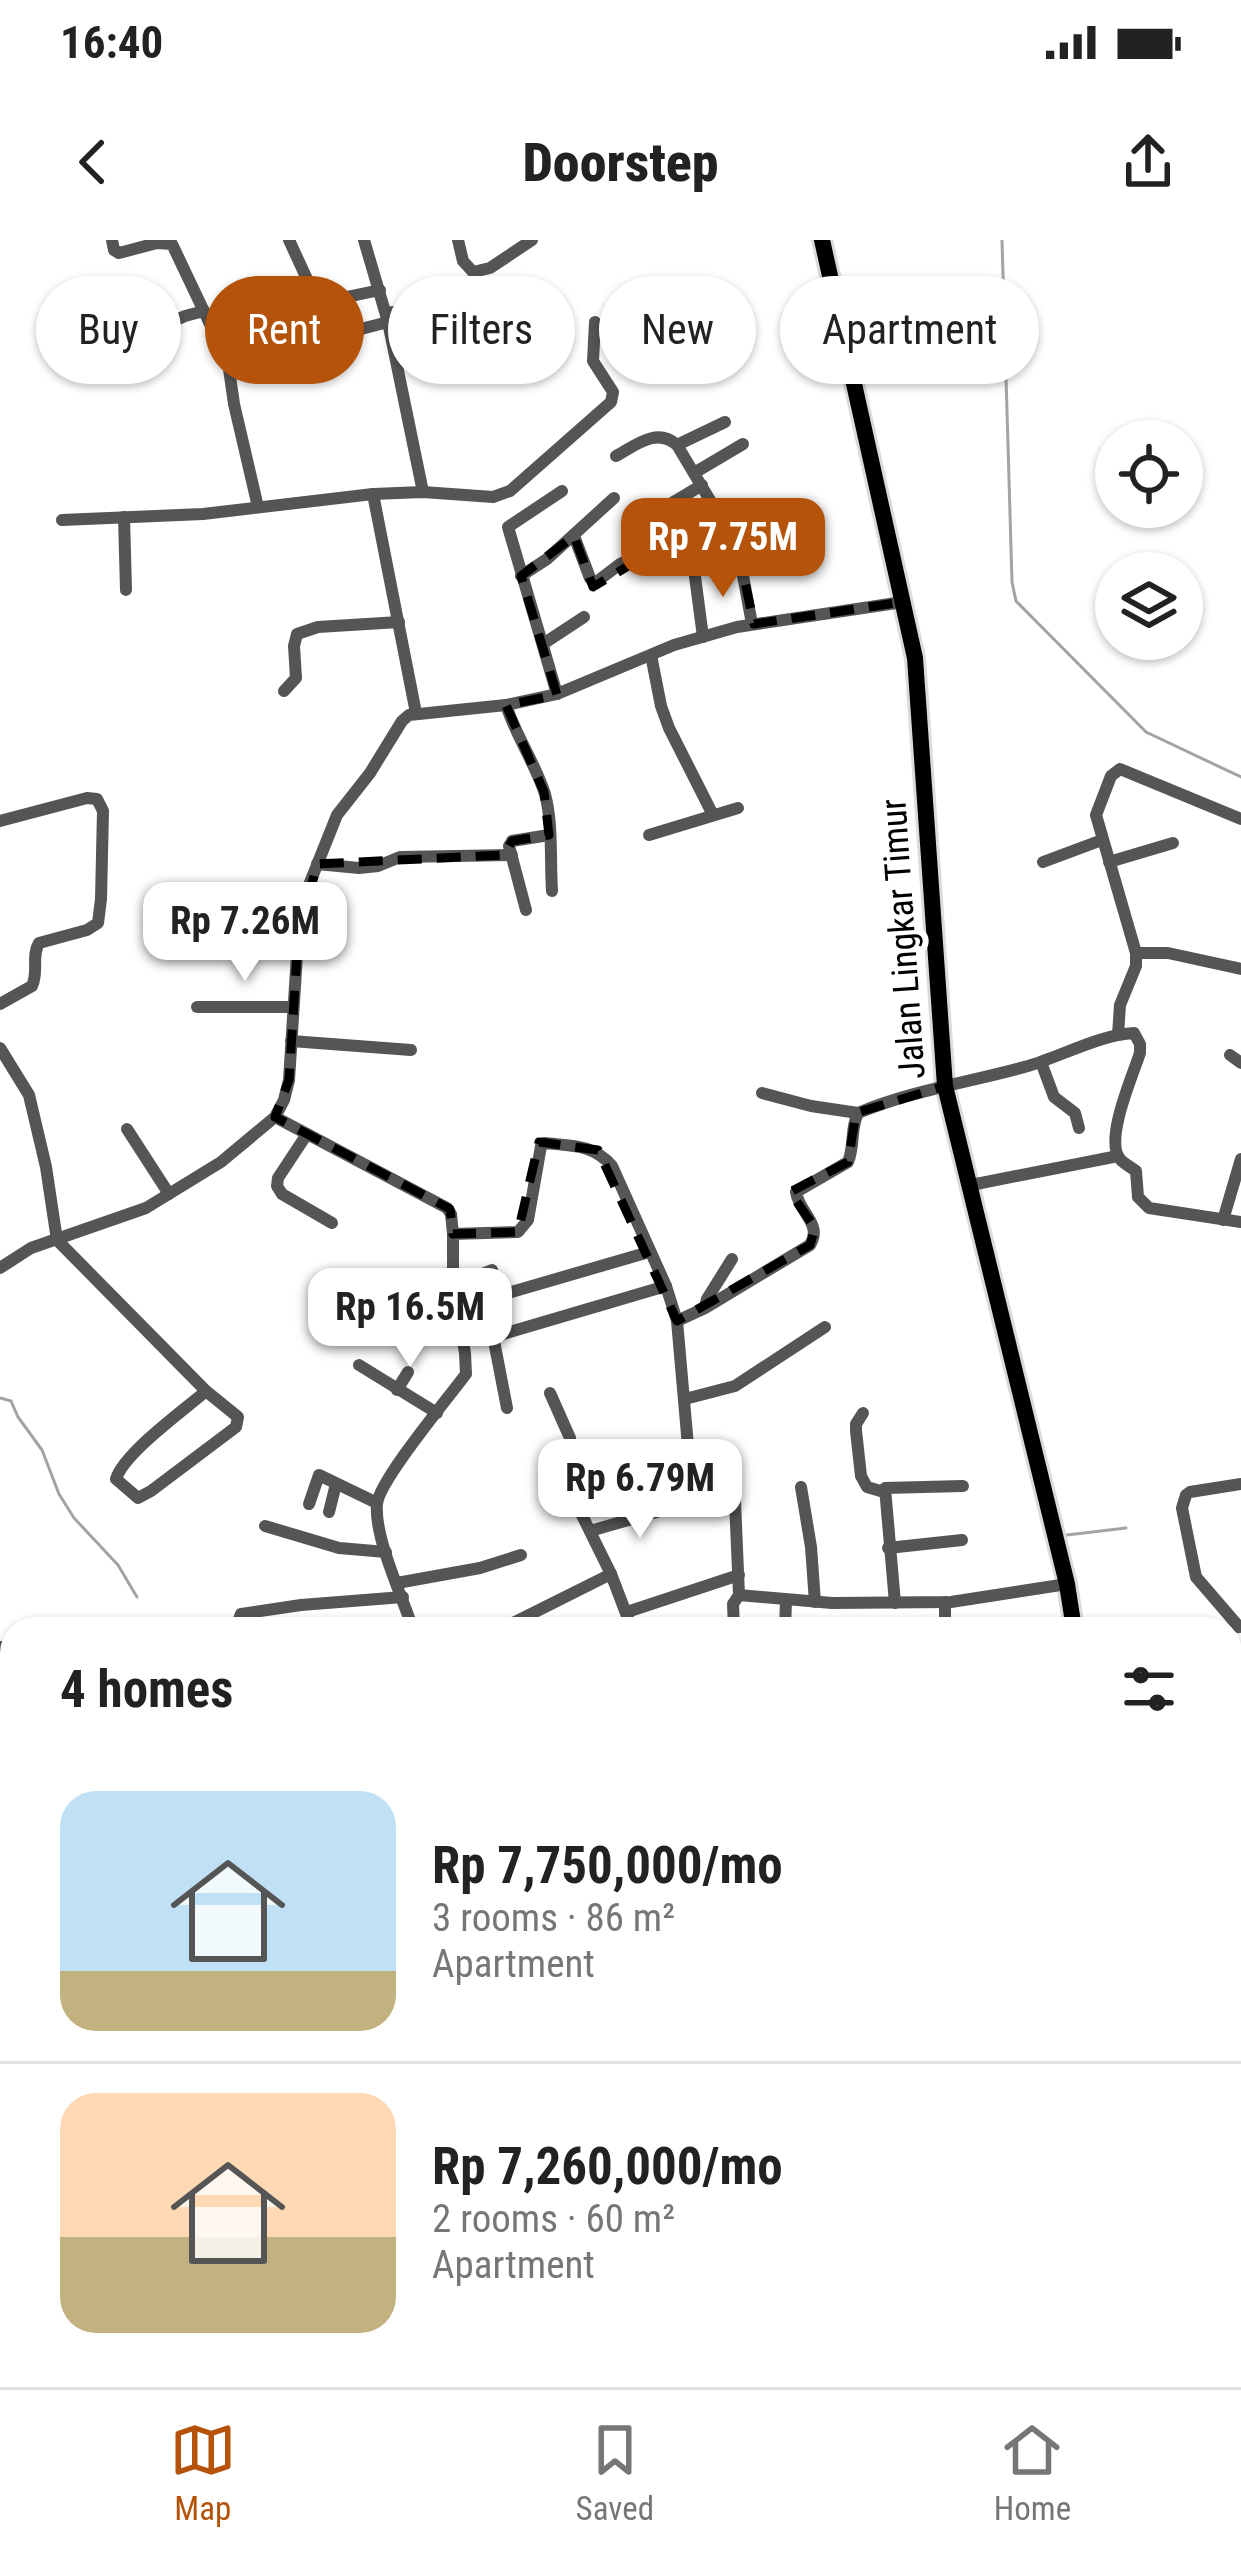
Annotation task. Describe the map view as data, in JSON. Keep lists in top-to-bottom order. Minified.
{"streets":{"highway":["Jalan Lingkar Timur"]},"page":{"status":"16:40","header":"Doorstep","chip":["Buy","Rent","Filters","New","Apartment"],"price":["Rp 7.75M","Rp 7.26M","Rp 16.5M","Rp 6.79M"],"heading":"4 homes","list":[{"name":"Rp 7,750,000/mo","note":"3 rooms · 86 m² · Apartment"},{"name":"Rp 7,260,000/mo","note":"2 rooms · 60 m² · Apartment"}],"tabs":["Map","Saved","Home"]}}
